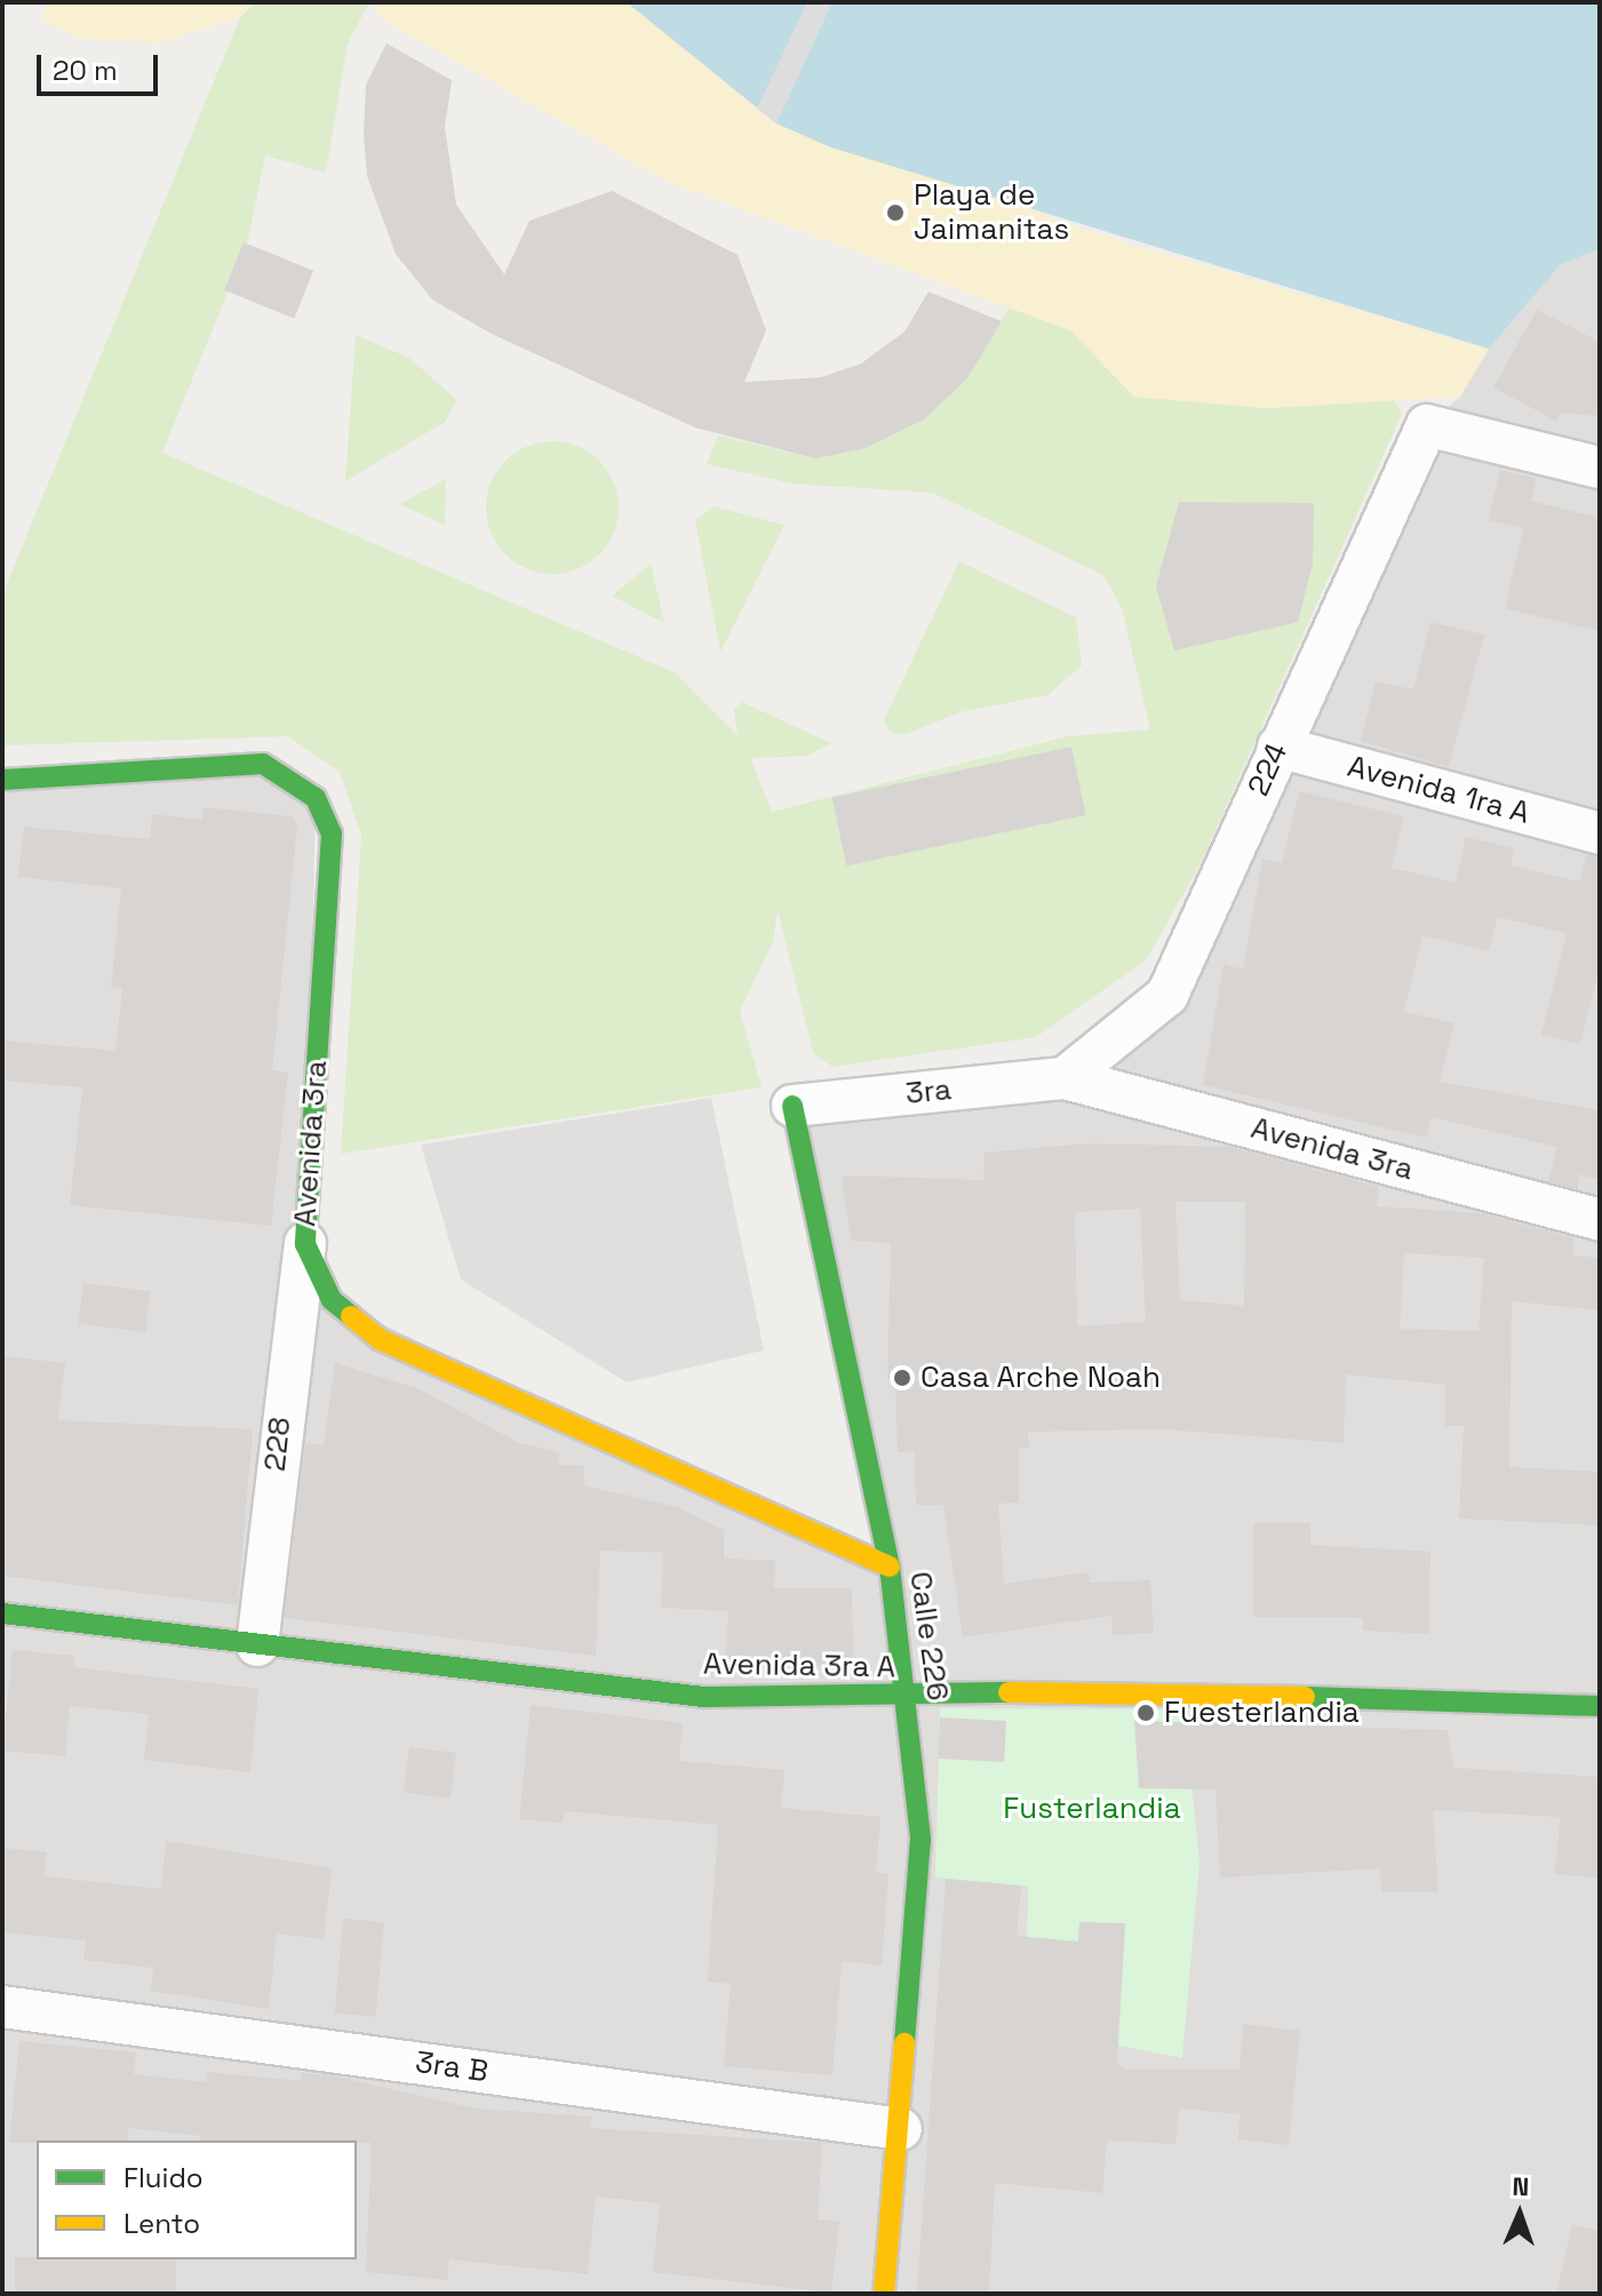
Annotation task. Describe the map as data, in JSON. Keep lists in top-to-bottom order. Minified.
{"streets":{"street":["224","Avenida 1ra A","3ra","Avenida 3ra","228","Calle 226","Avenida 3ra A","3ra B"]},"crossings":[["224","Avenida 1ra A"],["224","3ra"],["224","Avenida 3ra"],["3ra","Avenida 3ra"],["3ra","Calle 226"],["Avenida 3ra","228"],["Avenida 3ra","Calle 226"],["228","Avenida 3ra A"],["Calle 226","Avenida 3ra A"],["Calle 226","3ra B"]],"parks":["Fusterlandia"],"places":["Playa de Jaimanitas","Casa Arche Noah","Fuesterlandia"],"legend":["Fluido","Lento"],"scale_bar":"20 m","north":"top"}
